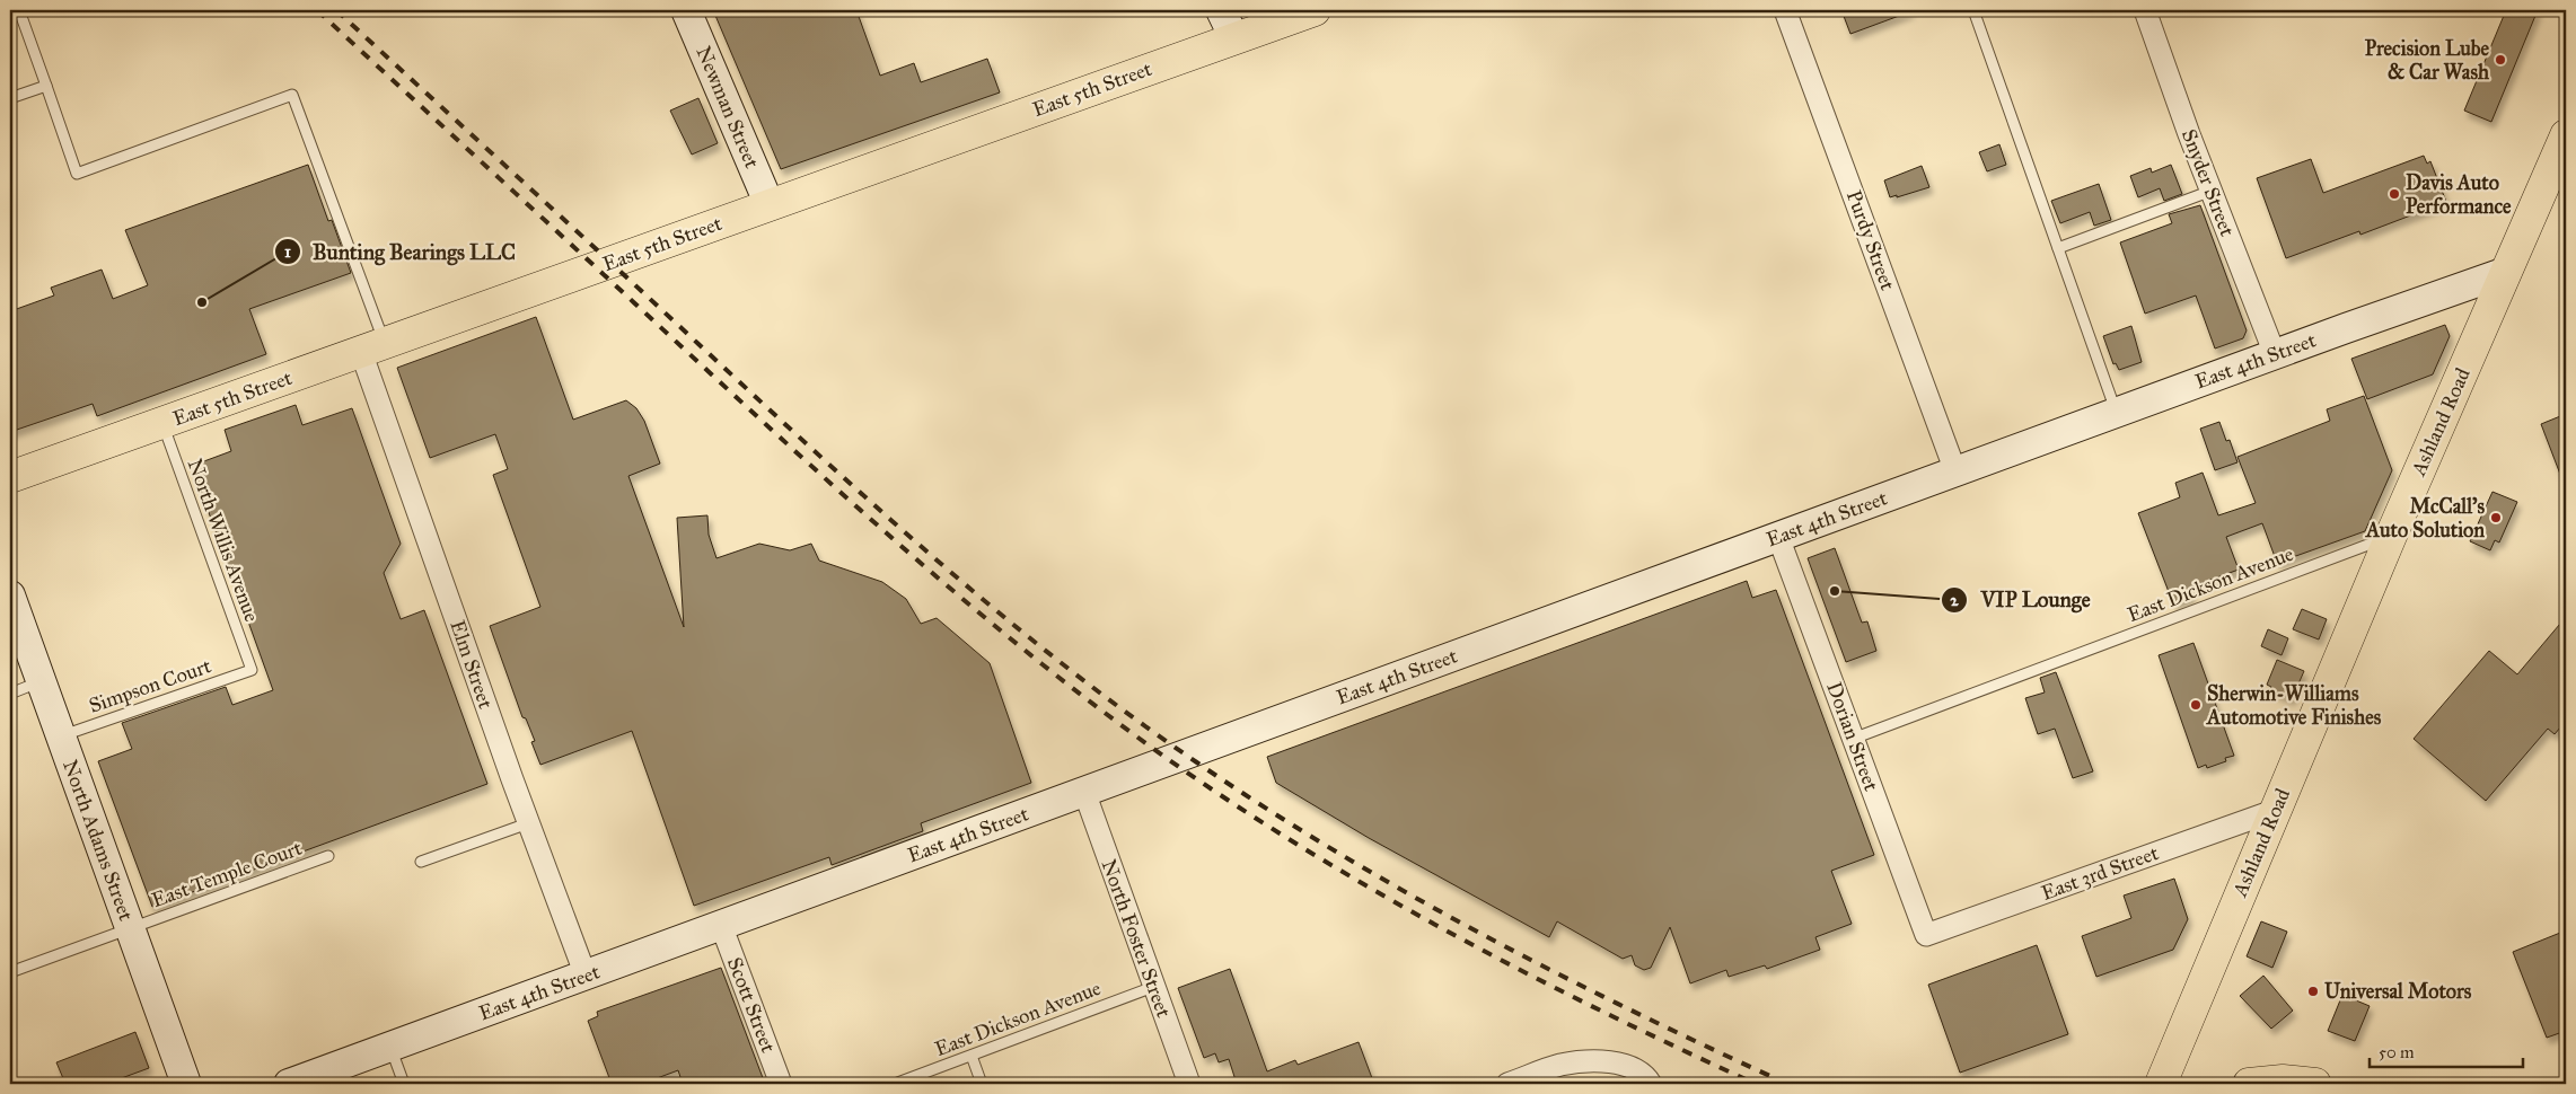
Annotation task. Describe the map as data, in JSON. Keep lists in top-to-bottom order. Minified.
{"streets":{"main road":["East 5th Street","Newman Street","East 4th Street","Ashland Road","North Adams Street"],"street":["Snyder Street","Purdy Street","Elm Street","Dorian Street","East 3rd Street","North Foster Street","Scott Street"],"lane":["North Willis Avenue","East Dickson Avenue","Simpson Court","East Temple Court"]},"crossings":[["East 5th Street","Newman Street"],["East 5th Street","North Willis Avenue"],["East 5th Street","Elm Street"],["Snyder Street","East 4th Street"],["Purdy Street","East 4th Street"],["East 4th Street","Ashland Road"],["East 4th Street","Elm Street"],["East 4th Street","Dorian Street"],["East 4th Street","North Foster Street"],["East 4th Street","Scott Street"],["Ashland Road","East Dickson Avenue"],["Ashland Road","East 3rd Street"],["North Willis Avenue","Simpson Court"],["East Dickson Avenue","Dorian Street"],["East Dickson Avenue","North Foster Street"],["Simpson Court","North Adams Street"],["Dorian Street","East 3rd Street"],["North Adams Street","East Temple Court"]],"places":["Precision Lube & Car Wash","Davis Auto Performance","Bunting Bearings LLC","McCall's Auto Solution","VIP Lounge","Sherwin-Williams Automotive Finishes","Universal Motors"],"scale_bar":"50 m"}
